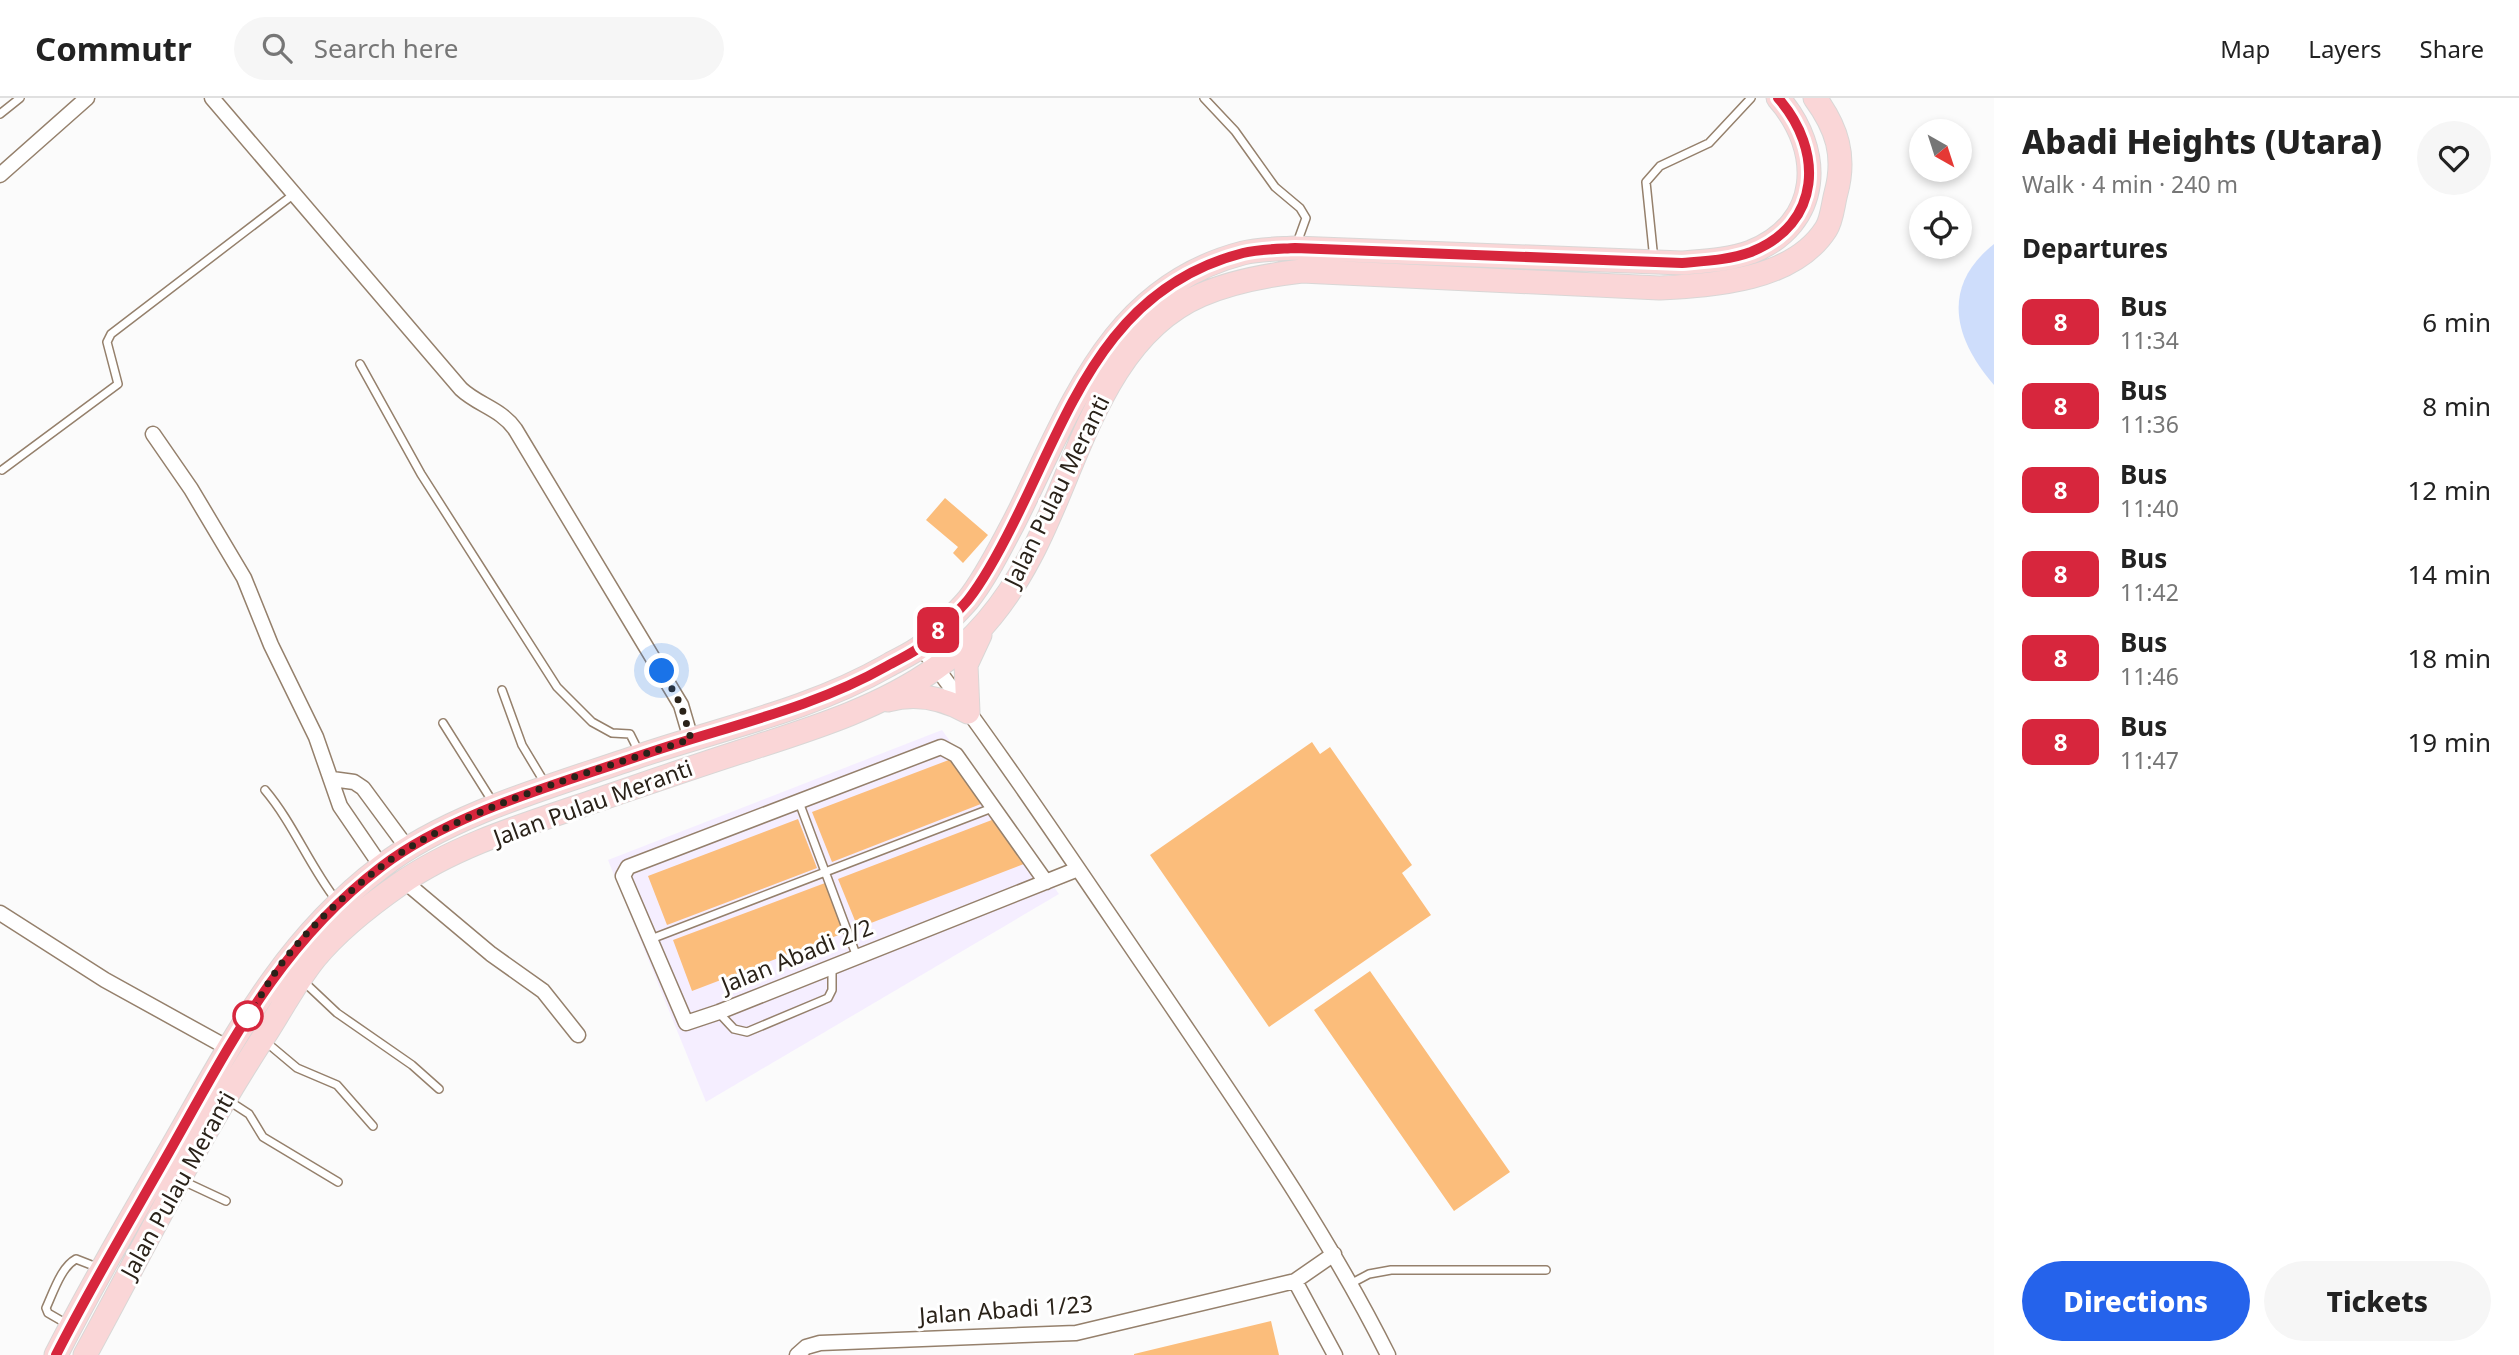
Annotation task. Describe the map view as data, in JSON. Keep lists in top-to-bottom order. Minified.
{"streets":{"main road":["Jalan Pulau Meranti"],"street":["Jalan Abadi 2/2","Jalan Abadi 1/23"]},"lines":["bus line 8"],"north":"bottom right","page":{"header":"Commutr","search":"Search here","nav":["Map","Layers","Share"],"on_map":"8","heading":[["Abadi Heights (Utara)","Walk · 4 min · 240 m"],"Departures"],"list":[{"mark":"8","name":"Bus","note":"11:34","value":"6 min"},{"mark":"8","name":"Bus","note":"11:36","value":"8 min"},{"mark":"8","name":"Bus","note":"11:40","value":"12 min"},{"mark":"8","name":"Bus","note":"11:42","value":"14 min"},{"mark":"8","name":"Bus","note":"11:46","value":"18 min"},{"mark":"8","name":"Bus","note":"11:47","value":"19 min"}],"buttons":["Directions","Tickets"]}}
